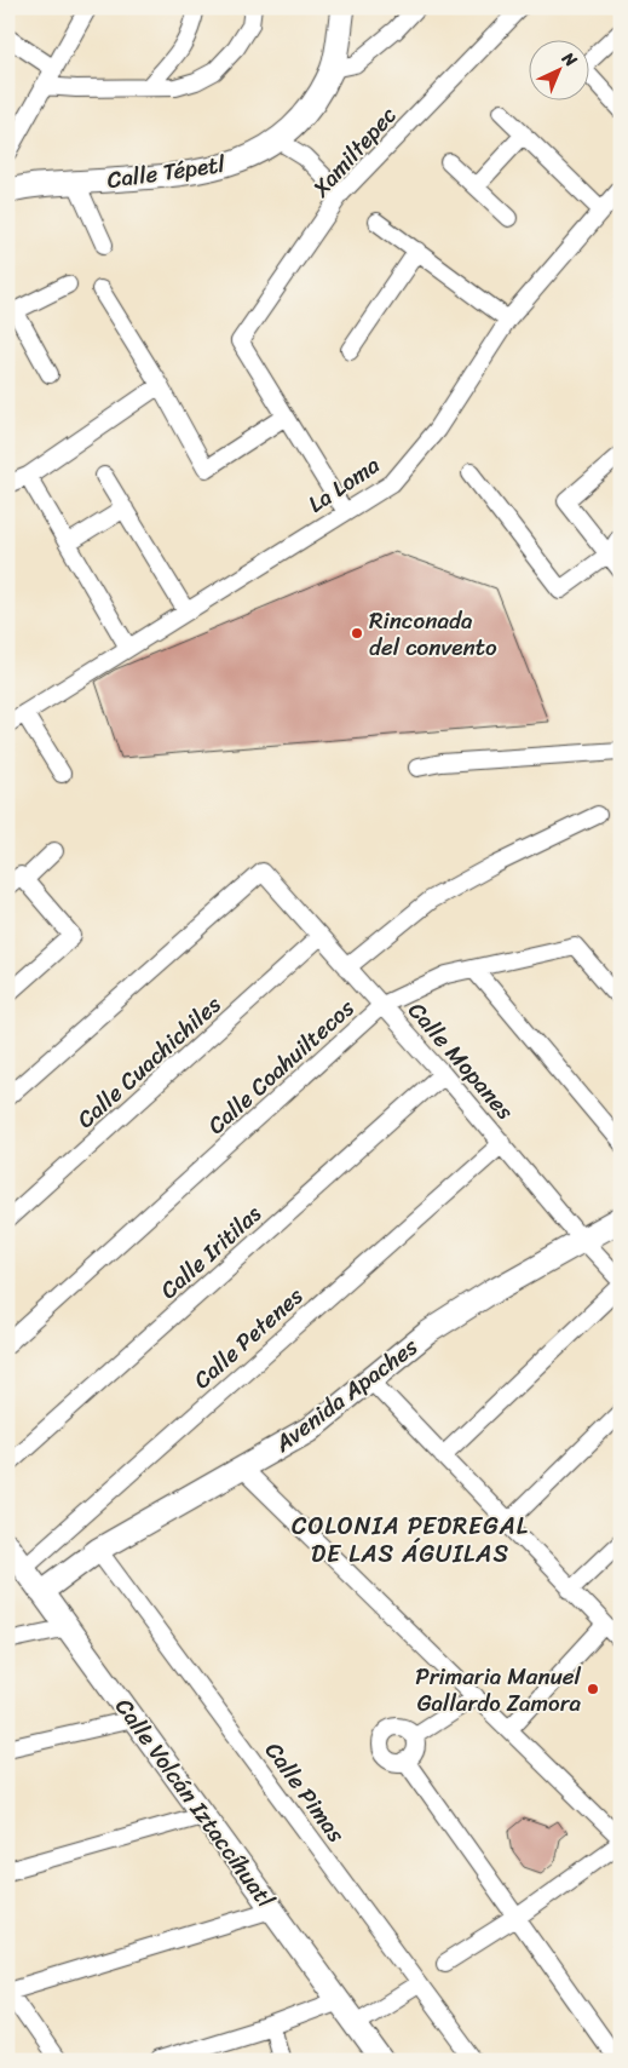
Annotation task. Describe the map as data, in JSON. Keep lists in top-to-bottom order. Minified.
{"streets":{"street":["Xamiltepec","Calle Tépetl","La Loma","Calle Mopanes","Calle Cuachichiles","Calle Coahuiltecos","Calle Iritilas","Calle Petenes","Avenida Apaches","Calle Pimas","Calle Volcán Iztaccíhuatl"]},"crossings":[["Calle Mopanes","Calle Cuachichiles"],["Calle Mopanes","Calle Coahuiltecos"],["Calle Mopanes","Calle Iritilas"],["Calle Mopanes","Calle Petenes"],["Calle Mopanes","Avenida Apaches"],["Calle Petenes","Calle Volcán Iztaccíhuatl"],["Avenida Apaches","Calle Pimas"],["Avenida Apaches","Calle Volcán Iztaccíhuatl"]],"districts":["COLONIA PEDREGAL DE LAS ÁGUILAS"],"places":["Rinconada del convento","Primaria Manuel Gallardo Zamora"],"north":"top right"}
